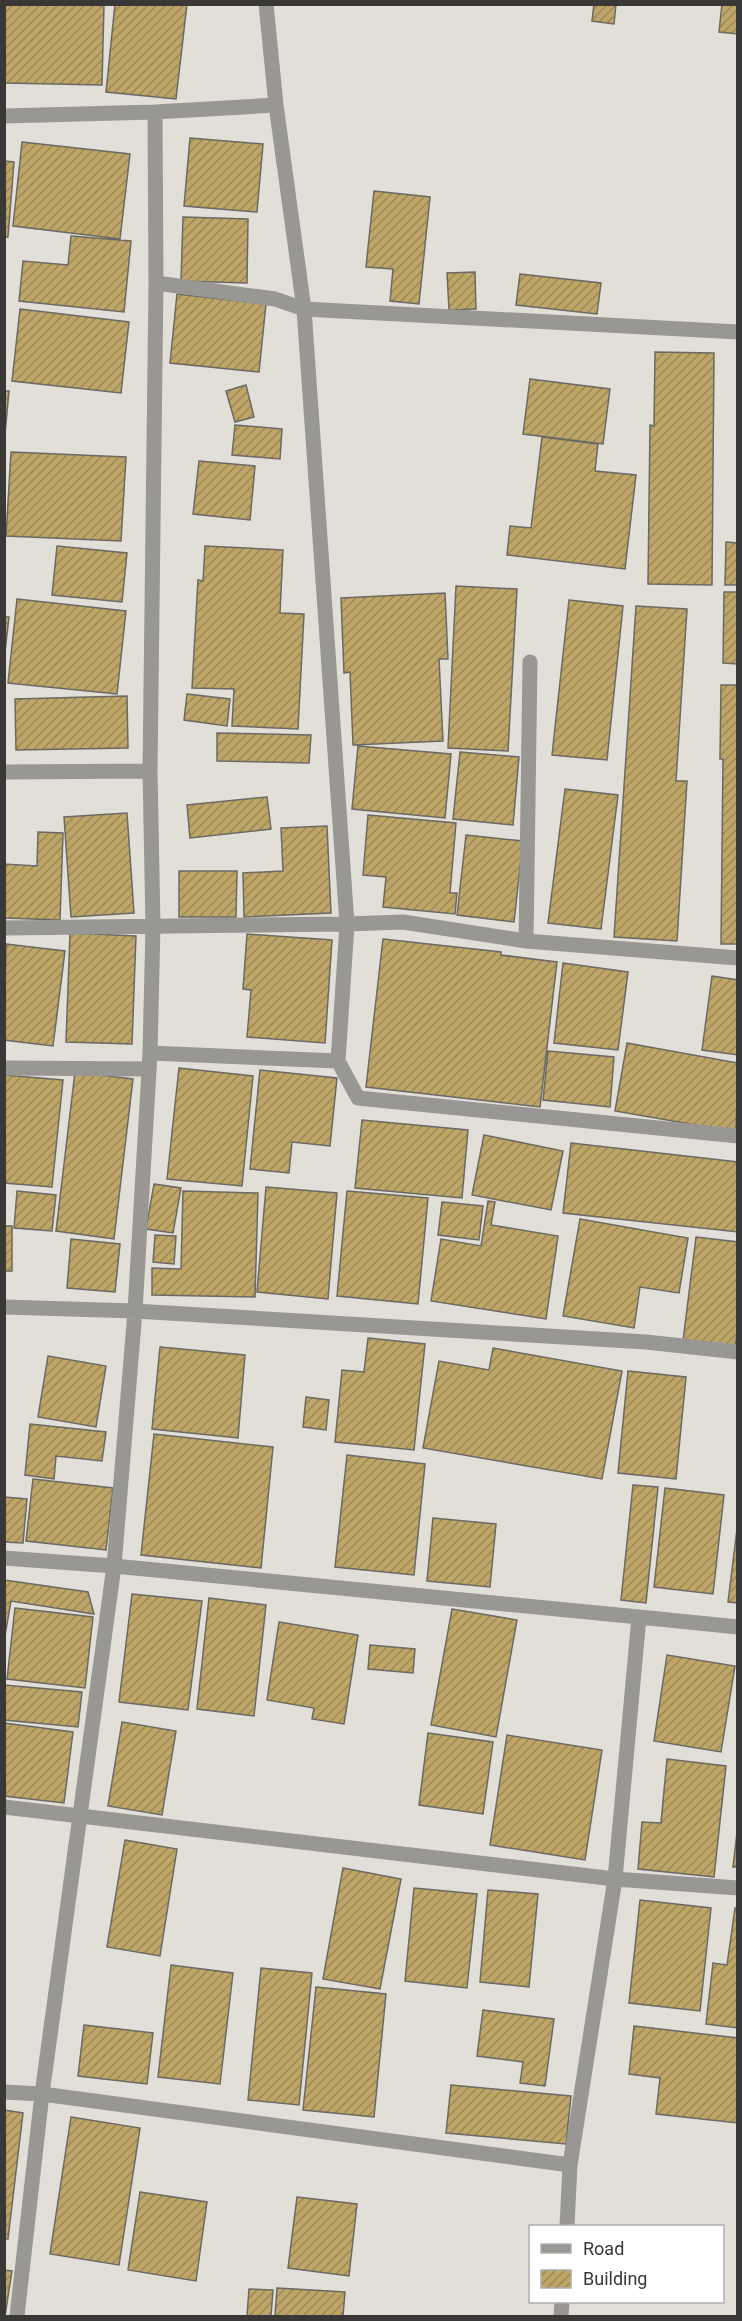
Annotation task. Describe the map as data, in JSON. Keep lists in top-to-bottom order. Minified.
{"legend":["Road","Building"]}
